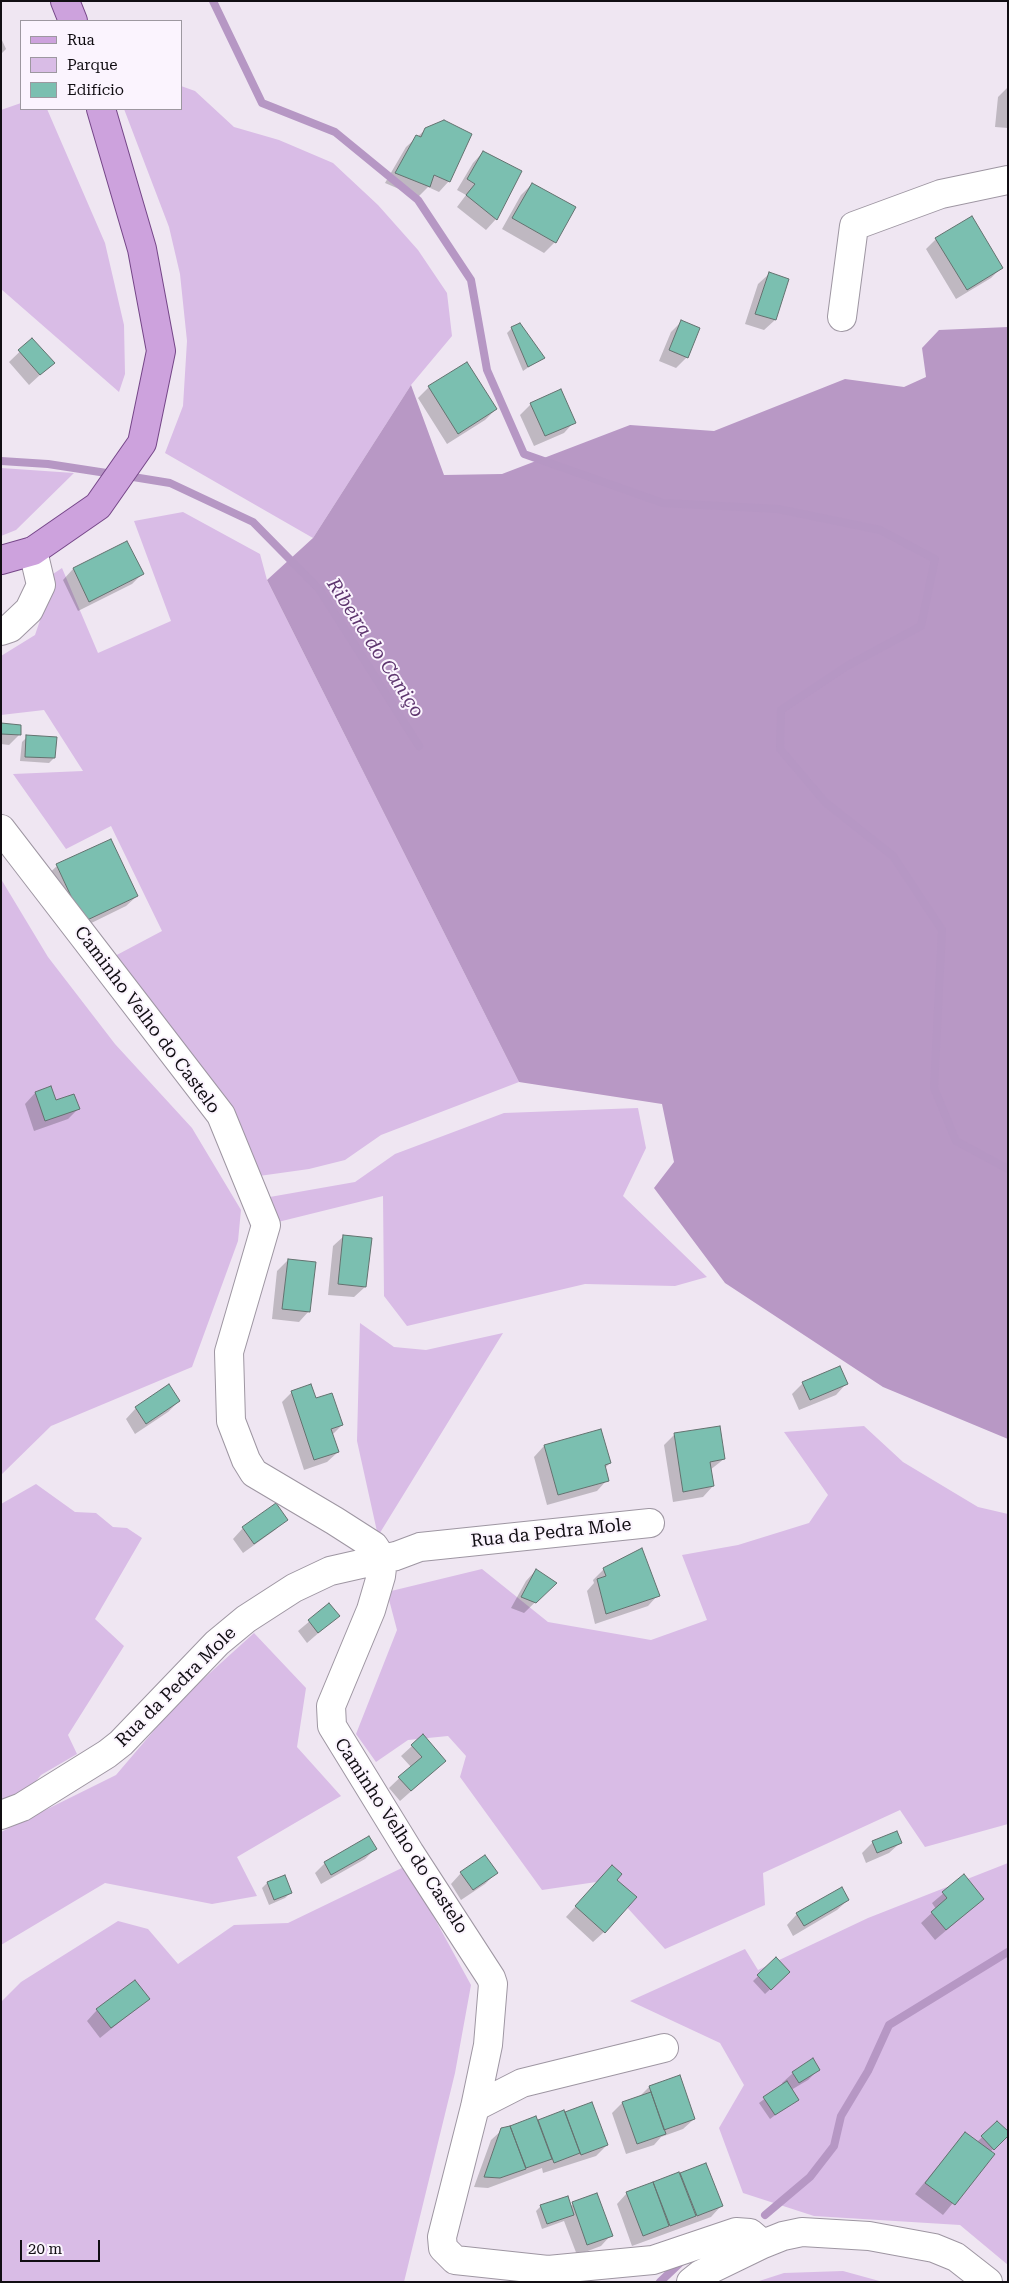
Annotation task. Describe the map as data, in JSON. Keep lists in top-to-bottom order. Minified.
{"streets":{"street":["Caminho Velho do Castelo","Rua da Pedra Mole"]},"crossings":[["Caminho Velho do Castelo","Rua da Pedra Mole"]],"water":["Ribeira do Caniço"],"legend":["Rua","Parque","Edifício"],"scale_bar":"20 m"}
